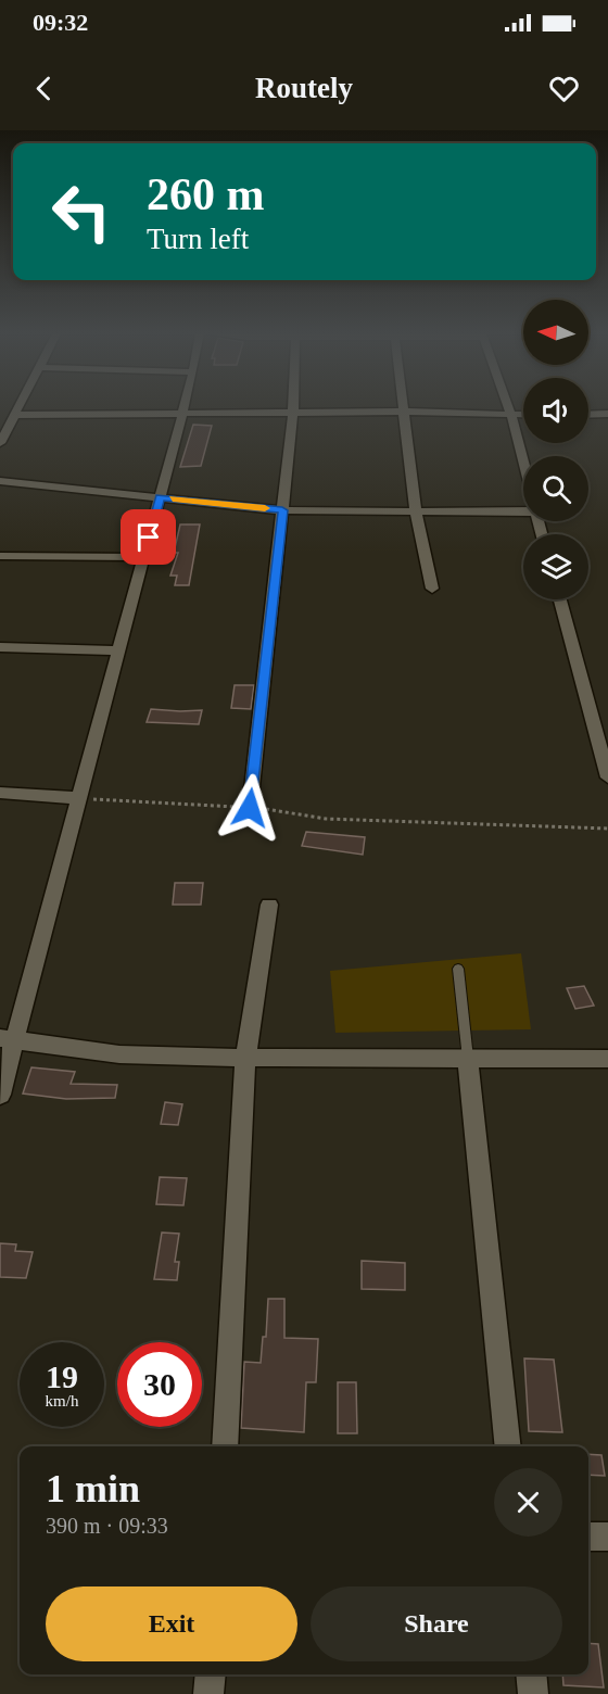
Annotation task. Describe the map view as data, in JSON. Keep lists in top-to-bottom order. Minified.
{"north":"left","page":{"status":"09:32","header":"Routely","turn":["260 m","Turn left"],"speed":"19 km/h","limit":"30","heading":["1 min","390 m · 09:33"],"buttons":["Exit","Share"]}}
